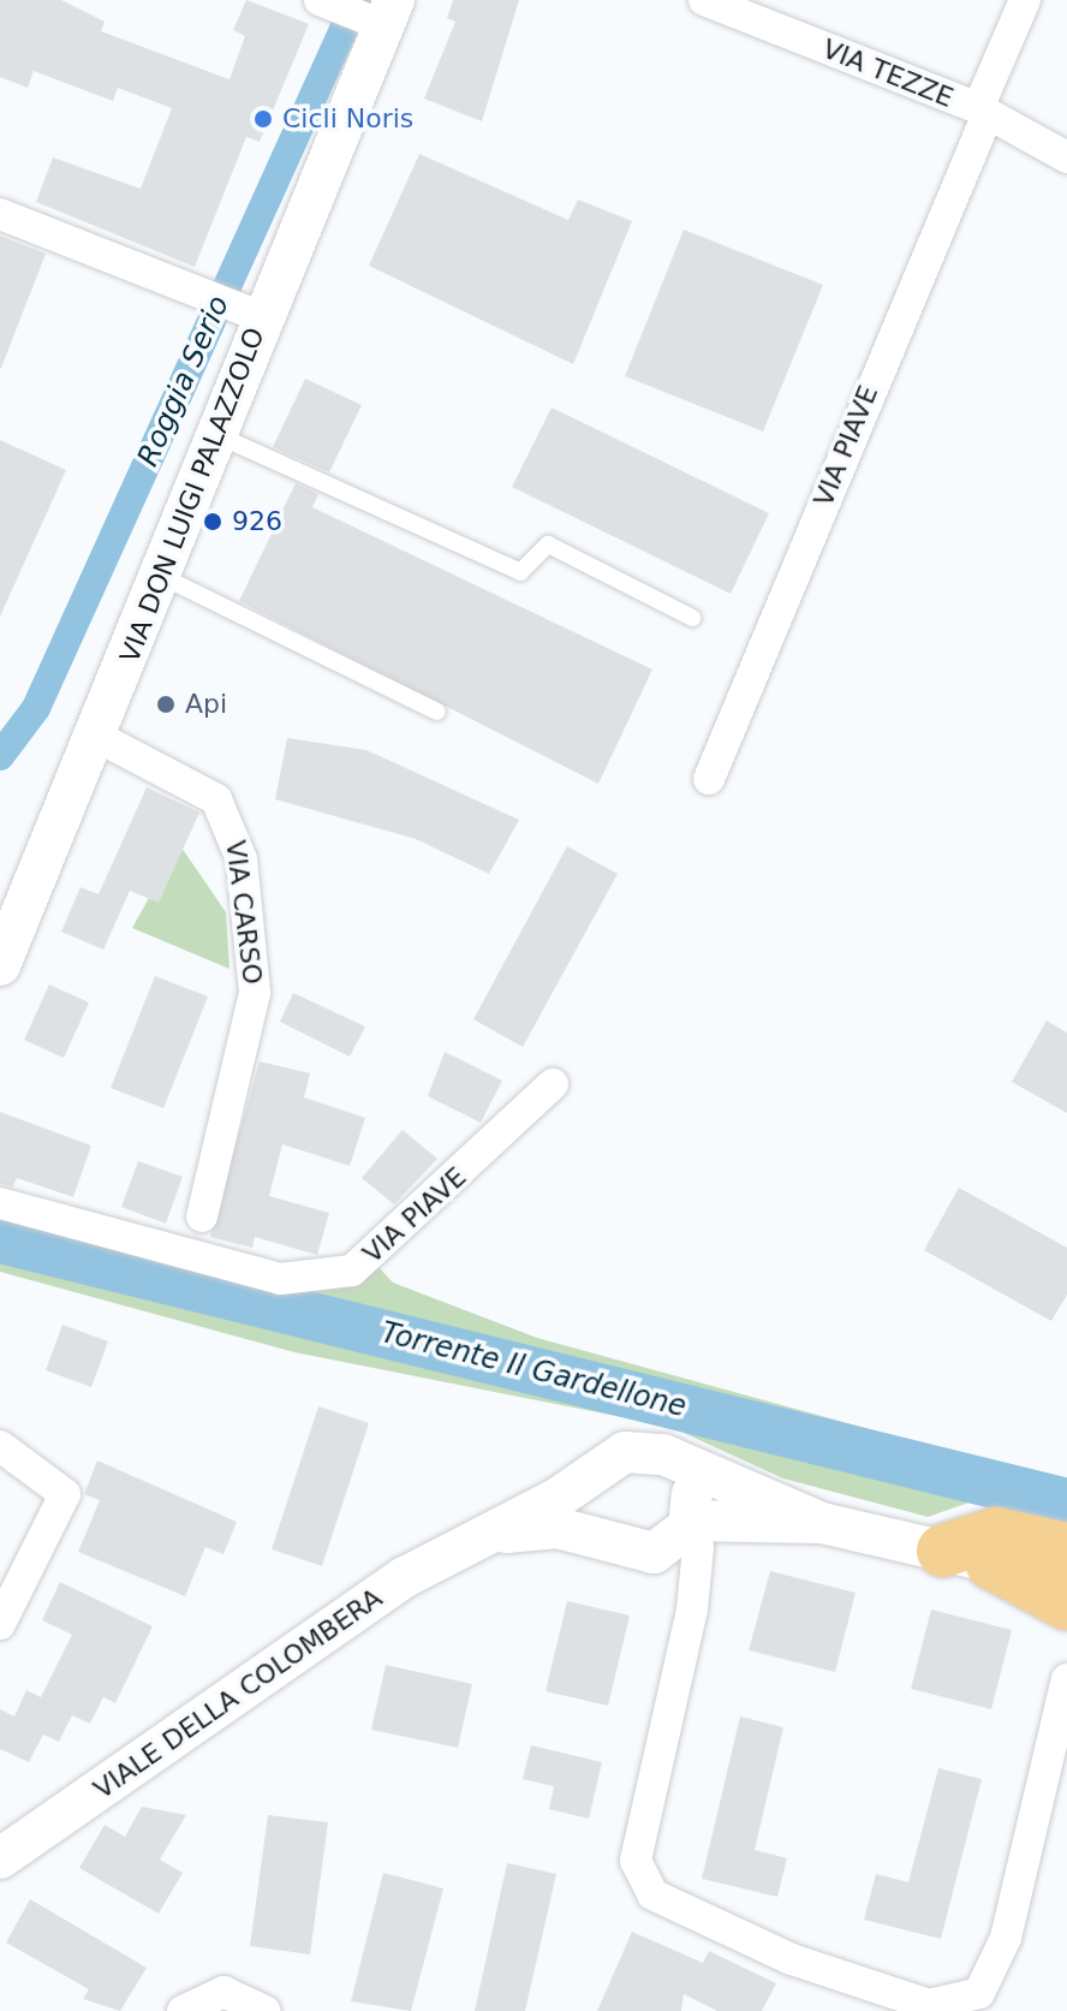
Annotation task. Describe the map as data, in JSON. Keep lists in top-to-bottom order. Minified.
{"streets":{"street":["VIA TEZZE","VIA PIAVE","VIA DON LUIGI PALAZZOLO","VIA CARSO","VIALE DELLA COLOMBERA"]},"crossings":[["VIA TEZZE","VIA PIAVE"],["VIA DON LUIGI PALAZZOLO","VIA CARSO"]],"water":["Roggia Serio","Torrente Il Gardellone"],"places":["Cicli Noris","926","Api"]}
